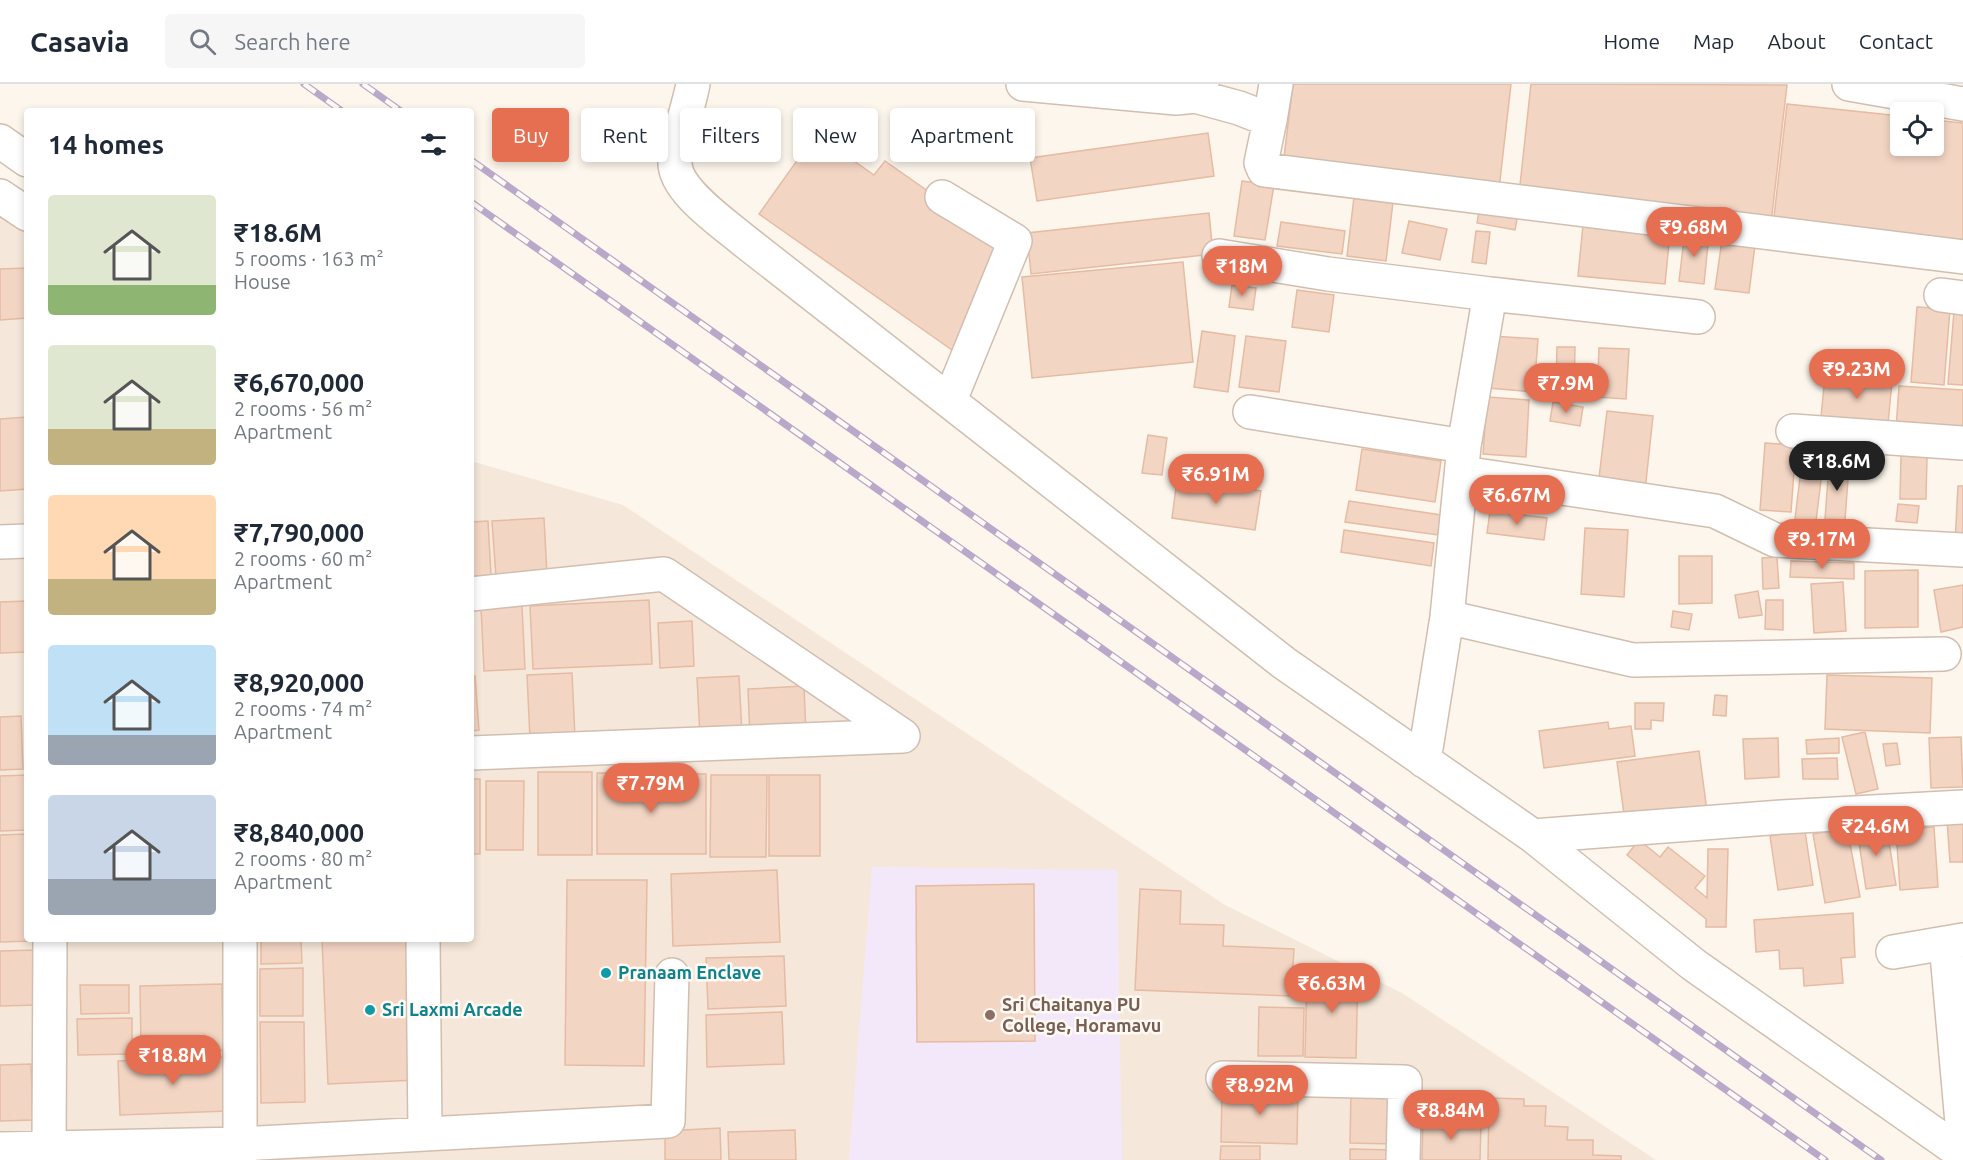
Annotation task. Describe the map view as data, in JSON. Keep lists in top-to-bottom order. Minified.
{"places":["Pranaam Enclave","Sri Laxmi Arcade","Sri Chaitanya PU College, Horamavu"],"page":{"header":"Casavia","search":"Search here","nav":["Home","Map","About","Contact"],"chip":["Buy","Rent","Filters","New","Apartment"],"heading":"14 homes","list":[{"name":"₹18.6M","note":"5 rooms · 163 m² · House"},{"name":"₹6,670,000","note":"2 rooms · 56 m² · Apartment"},{"name":"₹7,790,000","note":"2 rooms · 60 m² · Apartment"},{"name":"₹8,920,000","note":"2 rooms · 74 m² · Apartment"},{"name":"₹8,840,000","note":"2 rooms · 80 m² · Apartment"}],"price":["₹9.68M","₹18M","₹9.23M","₹7.9M","₹18.6M","₹6.91M","₹6.67M","₹9.17M","₹7.79M","₹24.6M","₹6.63M","₹18.8M","₹8.92M","₹8.84M"]}}
